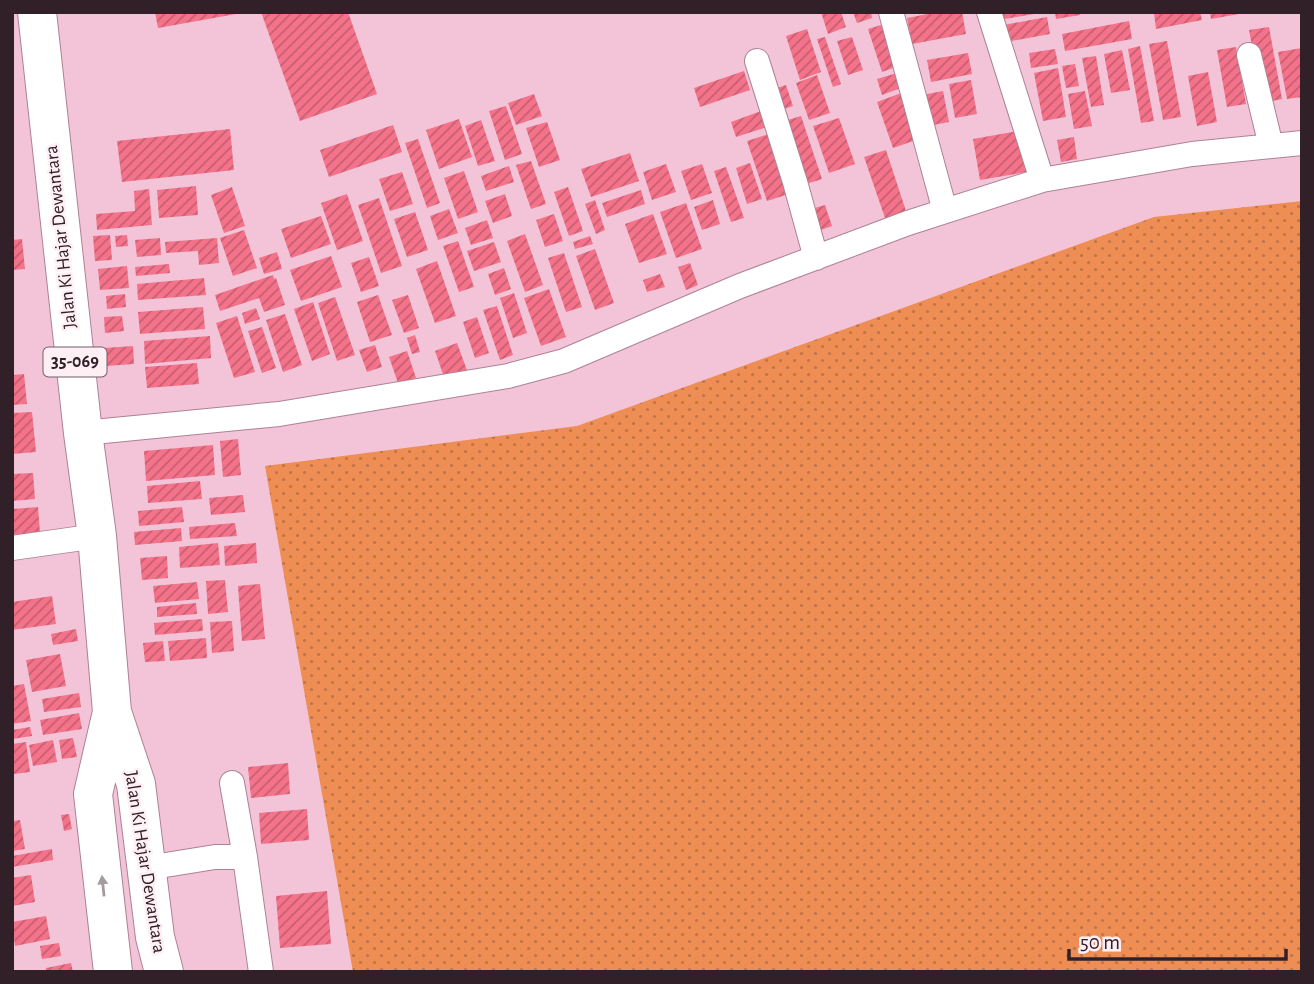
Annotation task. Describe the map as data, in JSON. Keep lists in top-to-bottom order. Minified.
{"streets":{"main road":["Jalan Ki Hajar Dewantara","35-069"]},"scale_bar":"50 m"}
